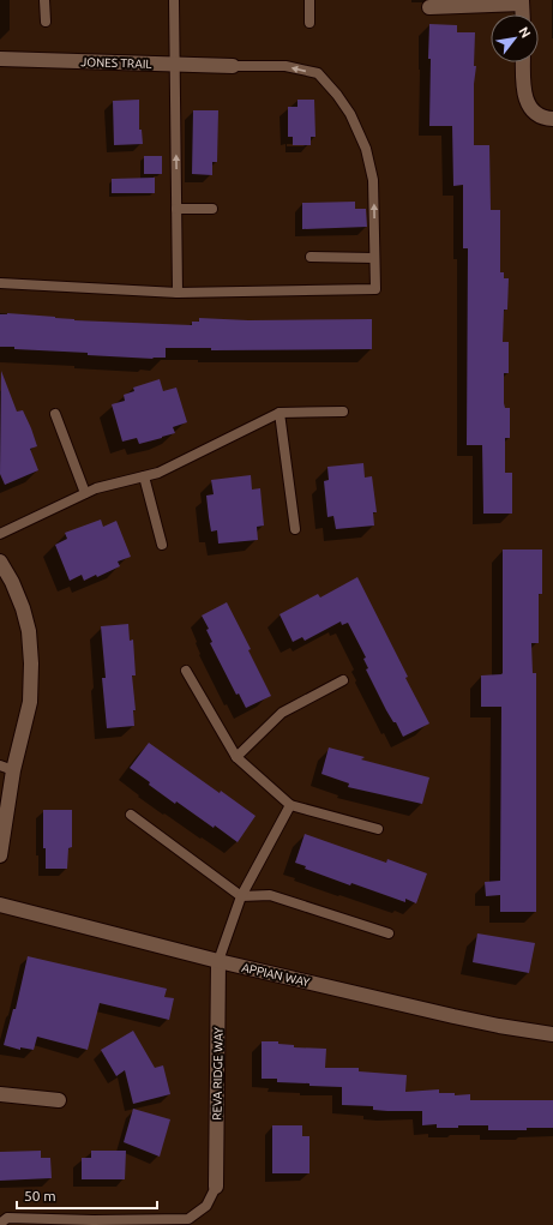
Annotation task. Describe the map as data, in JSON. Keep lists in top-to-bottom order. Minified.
{"streets":{"street":["JONES TRAIL","APPIAN WAY","REVA RIDGE WAY"]},"crossings":[["APPIAN WAY","REVA RIDGE WAY"]],"scale_bar":"50 m","north":"top right"}
